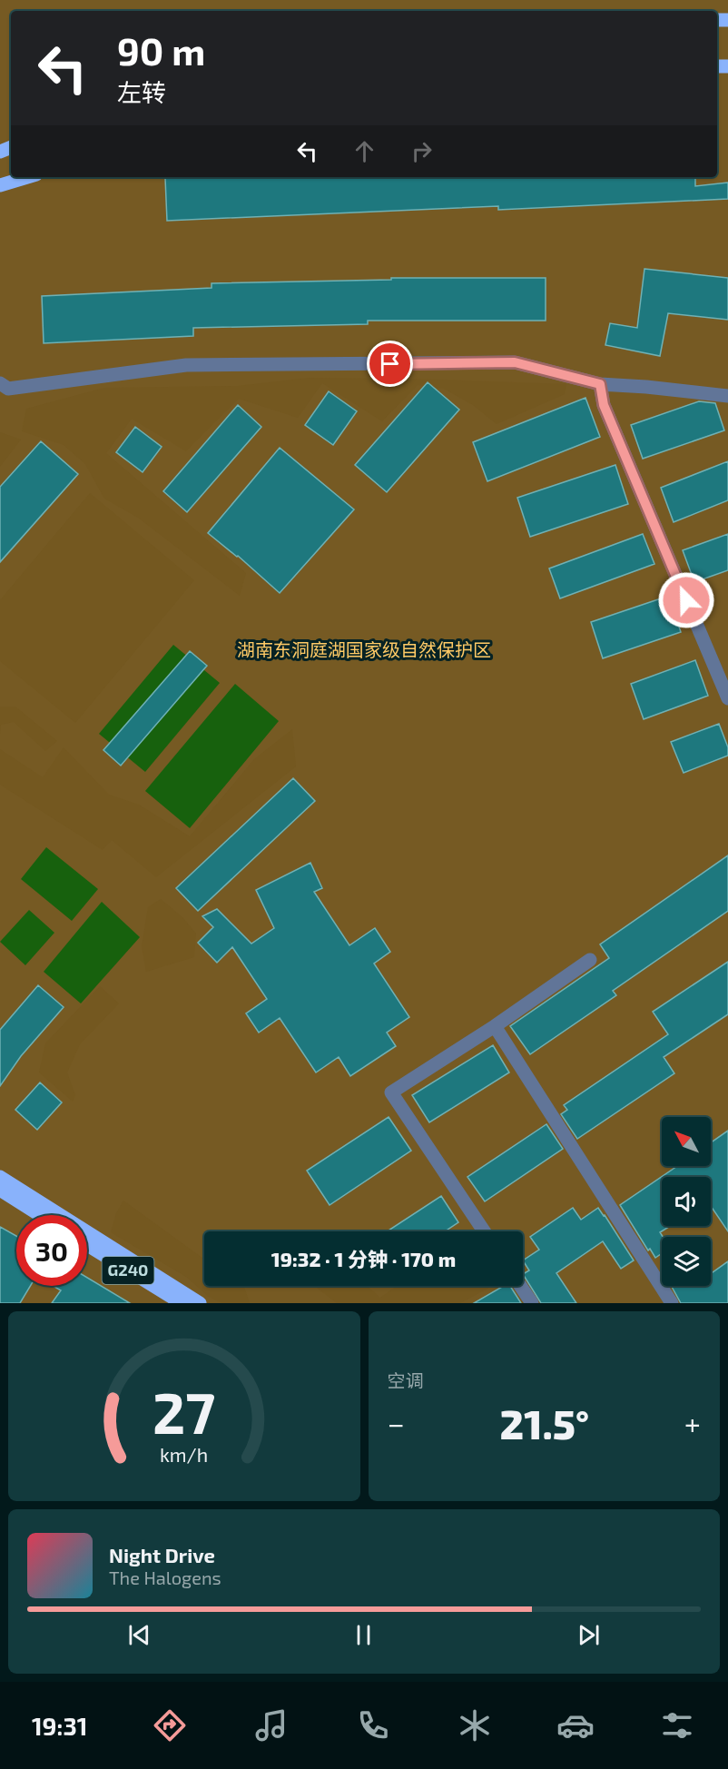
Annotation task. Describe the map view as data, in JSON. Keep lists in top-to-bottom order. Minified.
{"streets":{"main road":["G240"]},"parks":["湖南东洞庭湖国家级自然保护区"],"north":"top left","page":{"turn":["90 m","左转"],"limit":"30","trip":"19:32 · 1 分钟 · 170 m","tile":"空调","heat":["−","21.5°","+"],"song":["Night Drive","The Halogens"],"tabs":"19:31","gauge":["27","km/h"]}}
